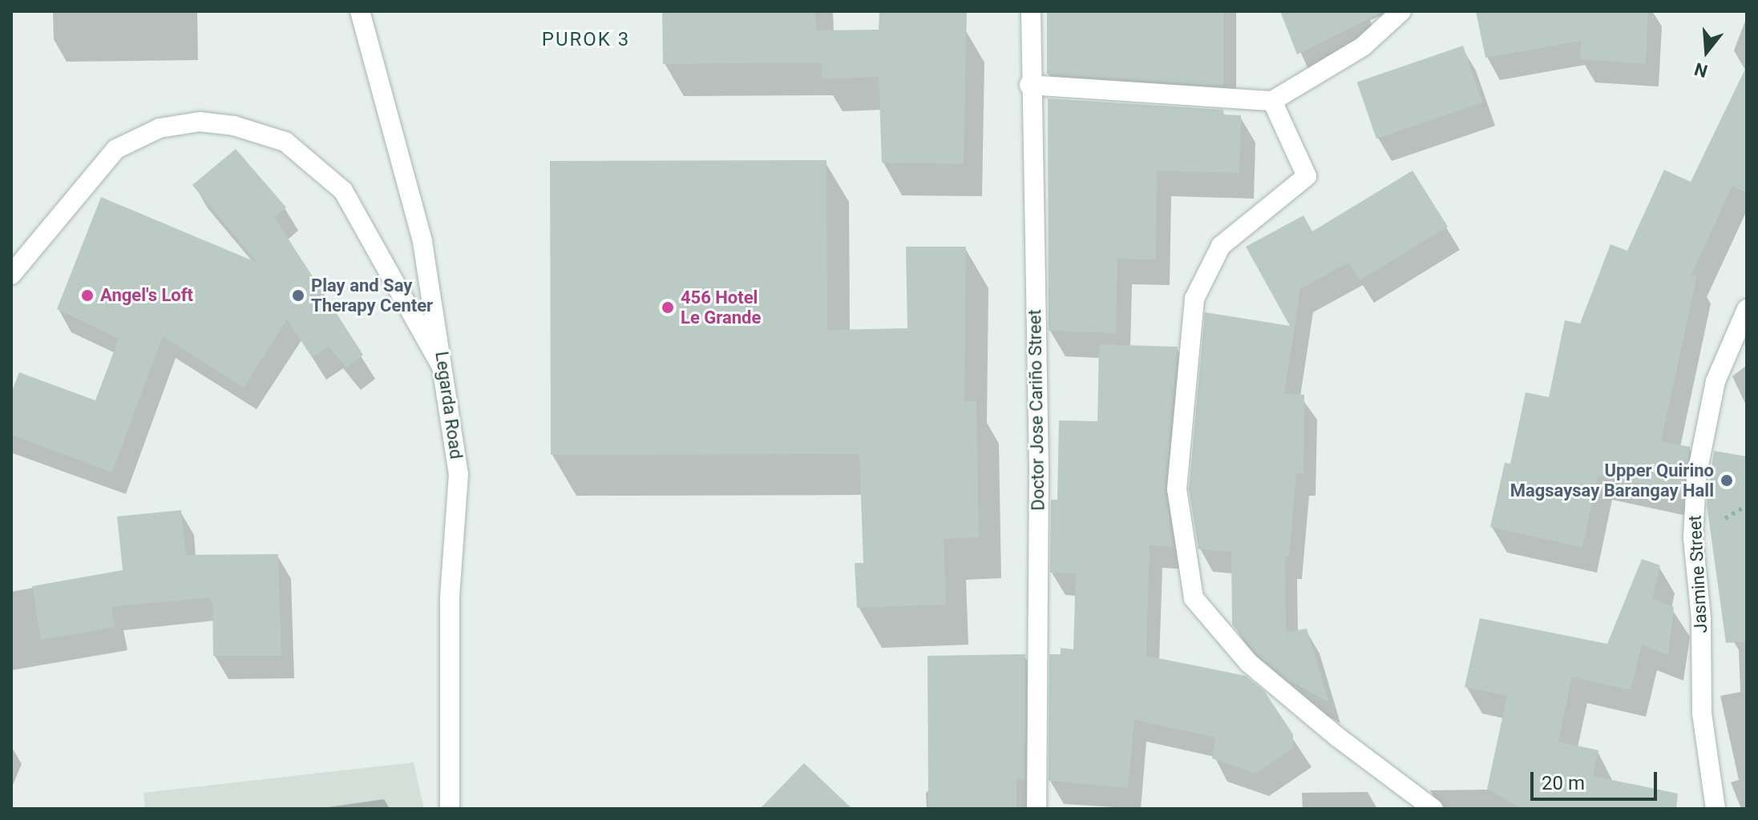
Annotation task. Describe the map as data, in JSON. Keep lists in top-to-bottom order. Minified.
{"streets":{"street":["Legarda Road","Doctor Jose Cariño Street","Jasmine Street"]},"districts":["PUROK 3"],"places":["Angel's Loft","Play and Say Therapy Center","456 Hotel Le Grande","Upper Quirino Magsaysay Barangay Hall"],"scale_bar":"20 m","north":"bottom"}
